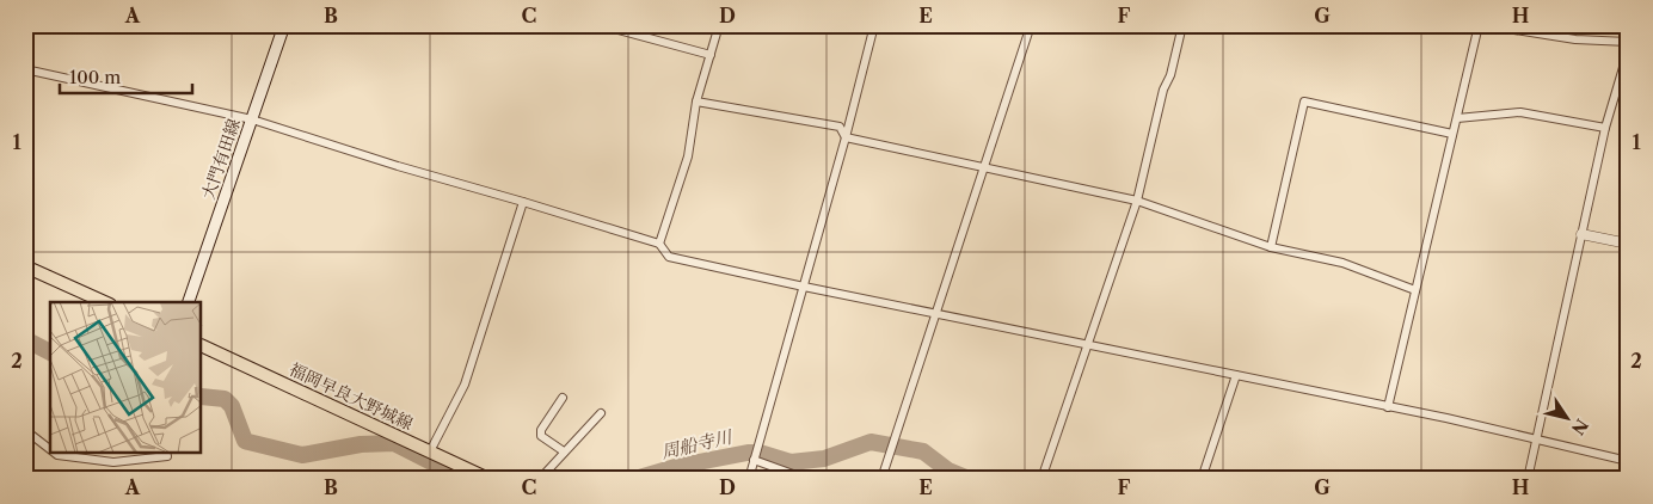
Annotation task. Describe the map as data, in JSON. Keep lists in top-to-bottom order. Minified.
{"streets":{"main road":["大門有田線","福岡早良大野城線"]},"water":["周船寺川"],"scale_bar":"100 m","north":"bottom right","grid":{"columns":["A","B","C","D","E","F","G","H"],"rows":["1","2"]}}
